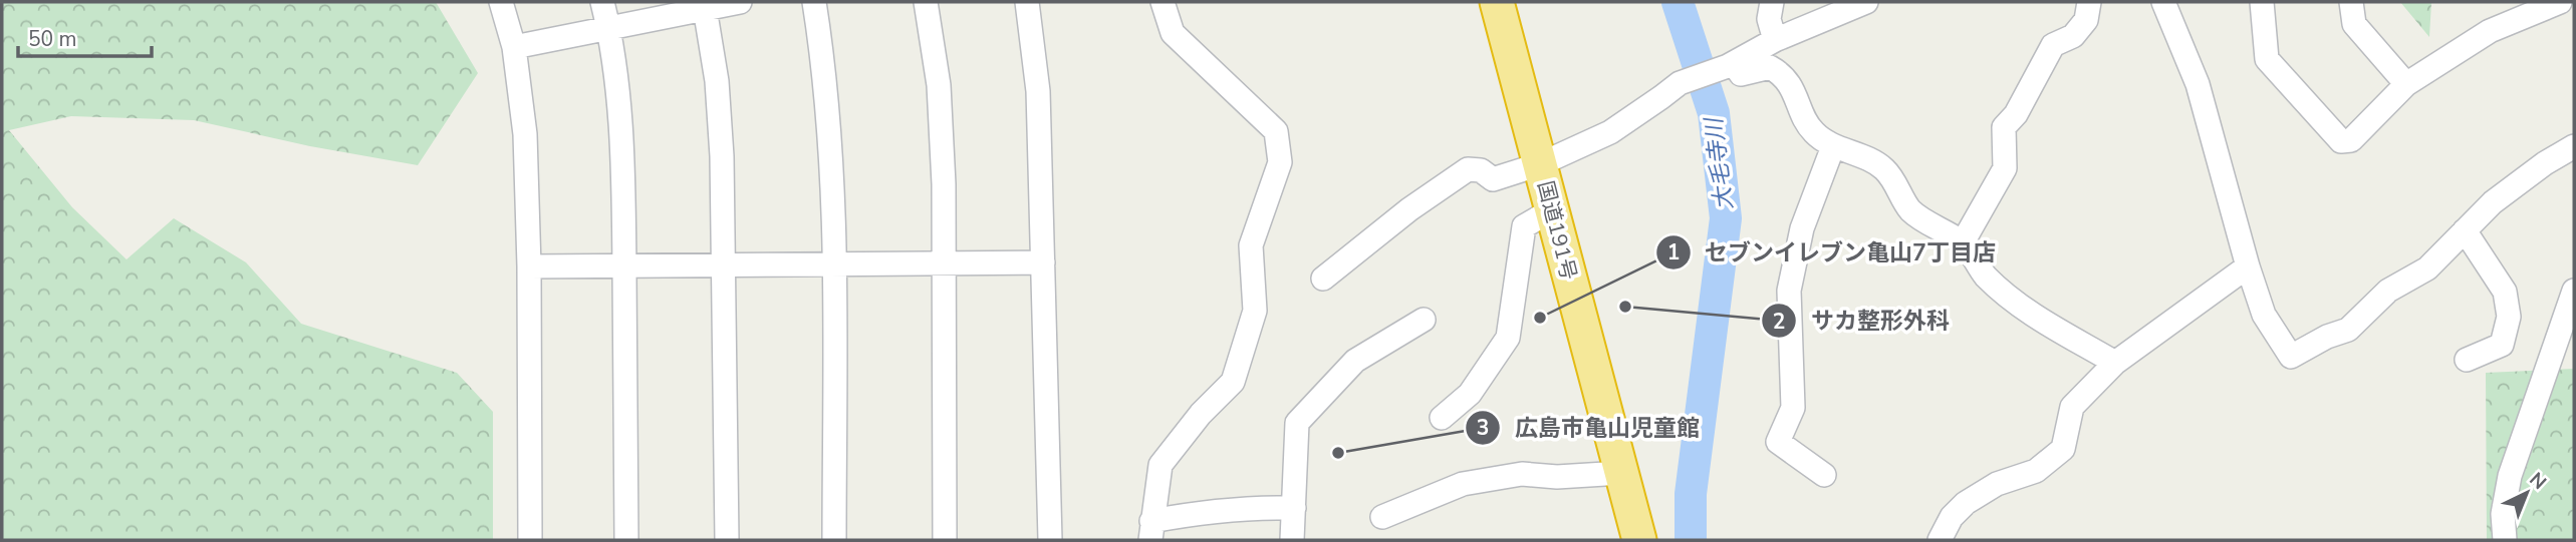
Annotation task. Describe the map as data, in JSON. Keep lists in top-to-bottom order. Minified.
{"streets":{"highway":["国道191号"]},"water":["大毛寺川"],"places":["サカ整形外科","セブンイレブン亀山7丁目店","広島市亀山児童館"],"scale_bar":"50 m","north":"top right"}
